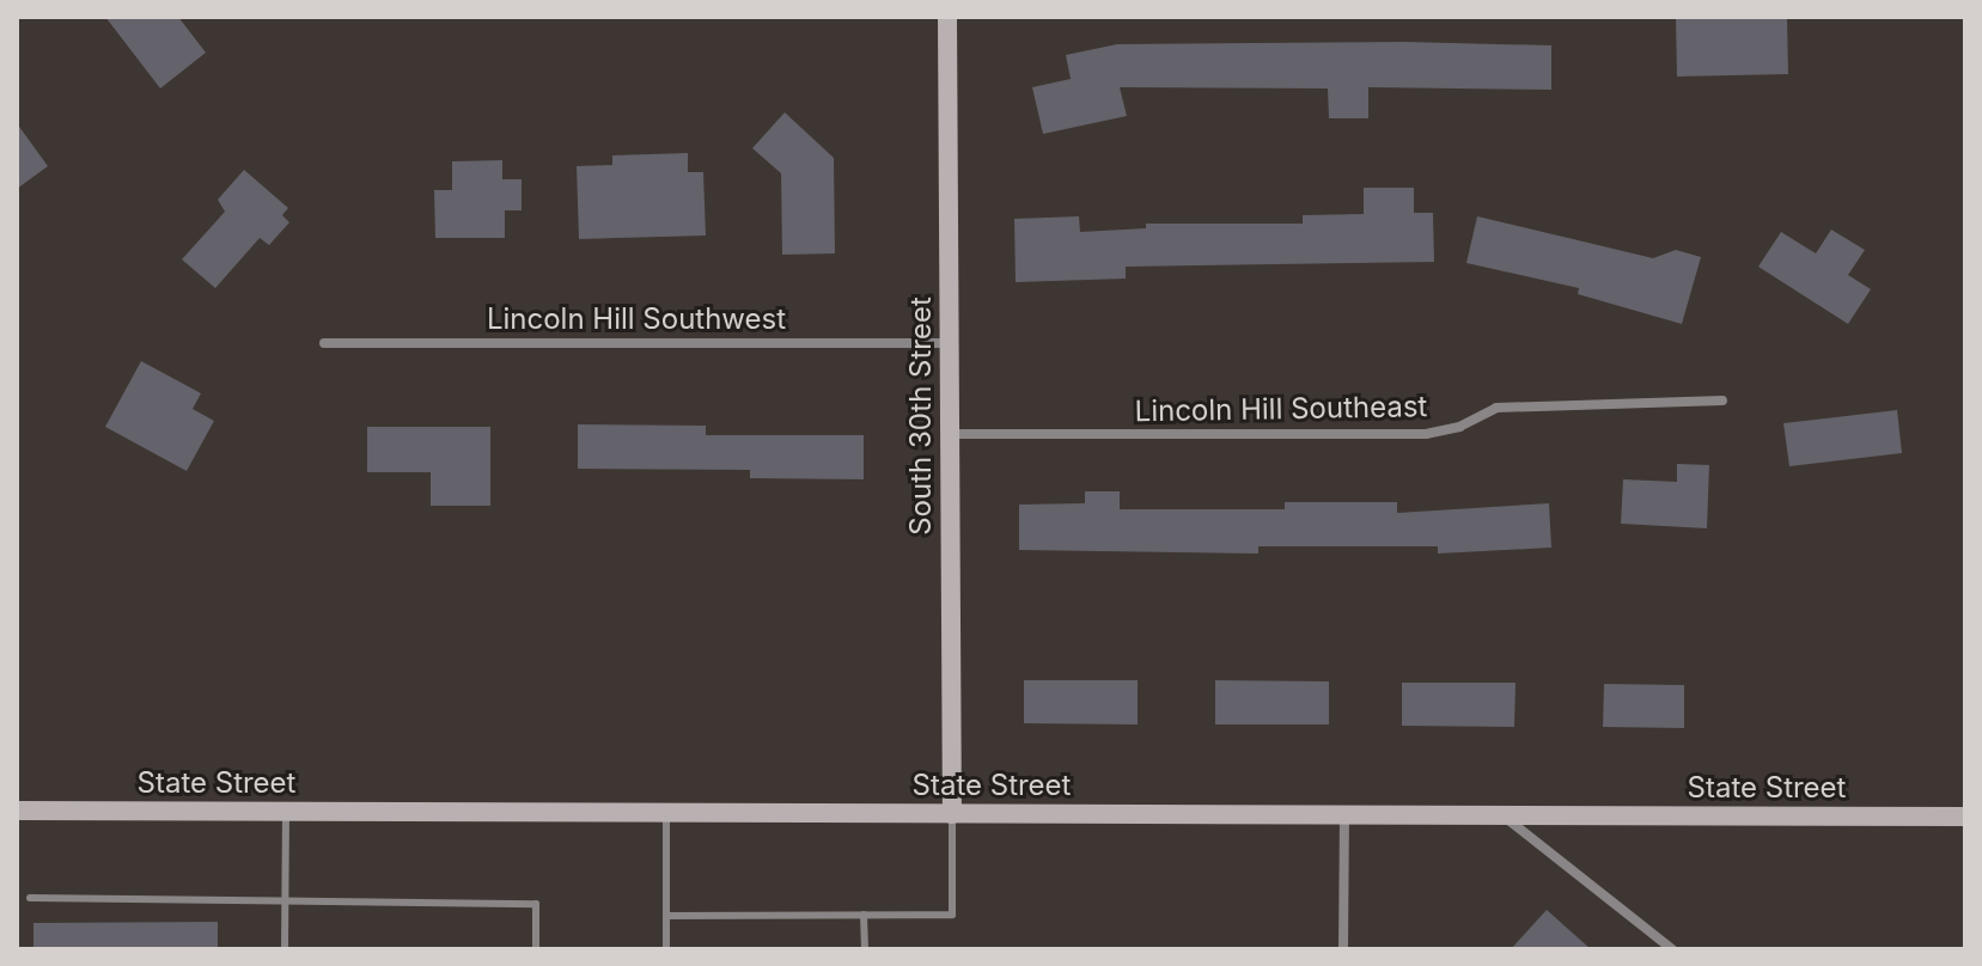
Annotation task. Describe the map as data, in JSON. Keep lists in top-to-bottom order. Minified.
{"streets":{"main road":["South 30th Street","State Street"],"street":["Lincoln Hill Southwest","Lincoln Hill Southeast"]},"crossings":[["Lincoln Hill Southwest","South 30th Street"],["Lincoln Hill Southeast","South 30th Street"],["South 30th Street","State Street"]]}
